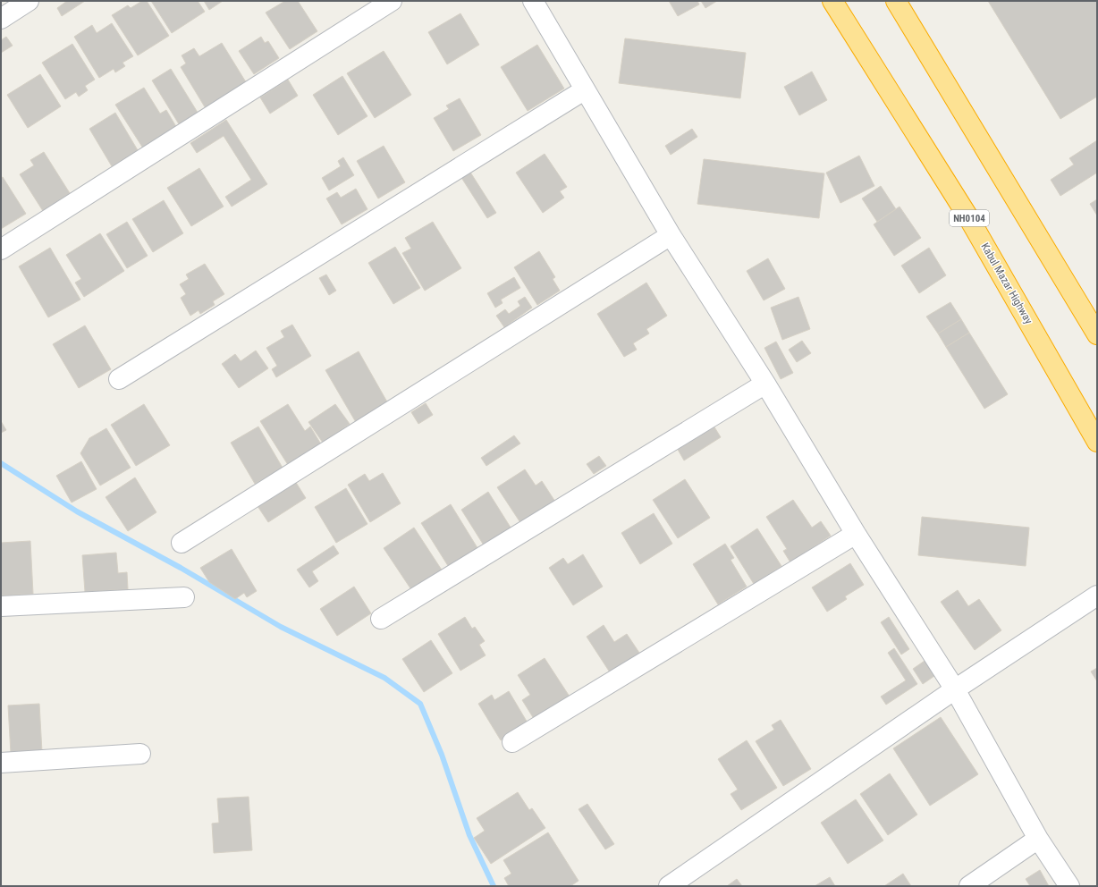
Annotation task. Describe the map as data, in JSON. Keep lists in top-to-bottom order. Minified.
{"streets":{"highway":["NH0104","Kabul Mazar Highway"]}}
